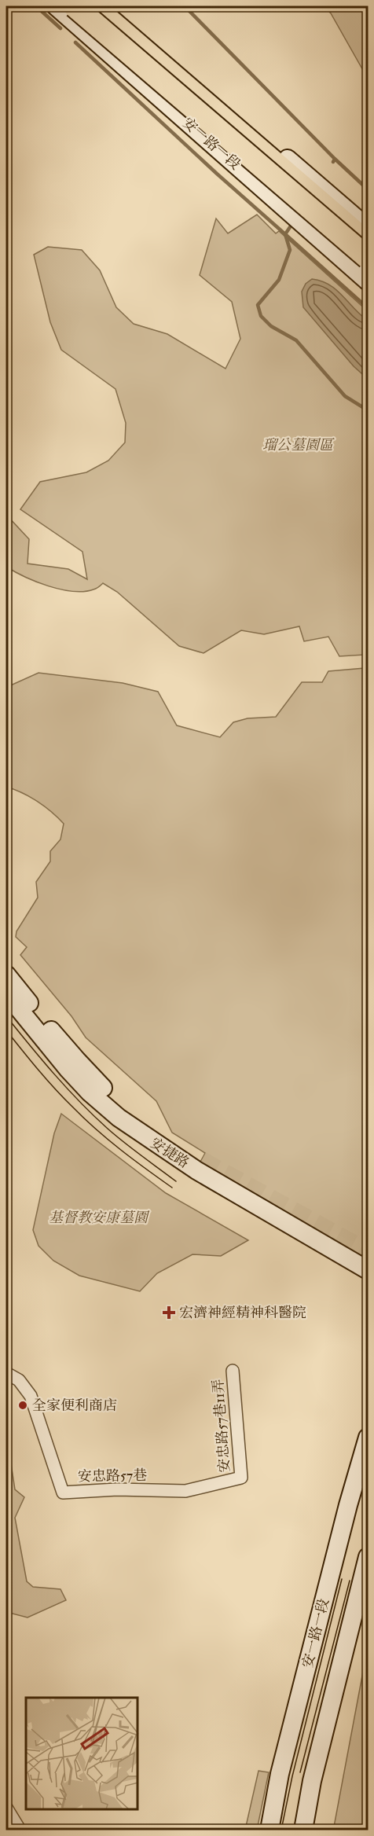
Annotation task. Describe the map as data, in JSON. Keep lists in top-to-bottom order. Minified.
{"streets":{"street":["安一路一段","安捷路","安忠路57巷11弄","安忠路57巷"]},"crossings":[["安忠路57巷11弄","安忠路57巷"]],"parks":["瑠公墓園區","基督教安康墓園"],"places":{"health":["宏濟神經精神科醫院"],"other":["全家便利商店"]}}
